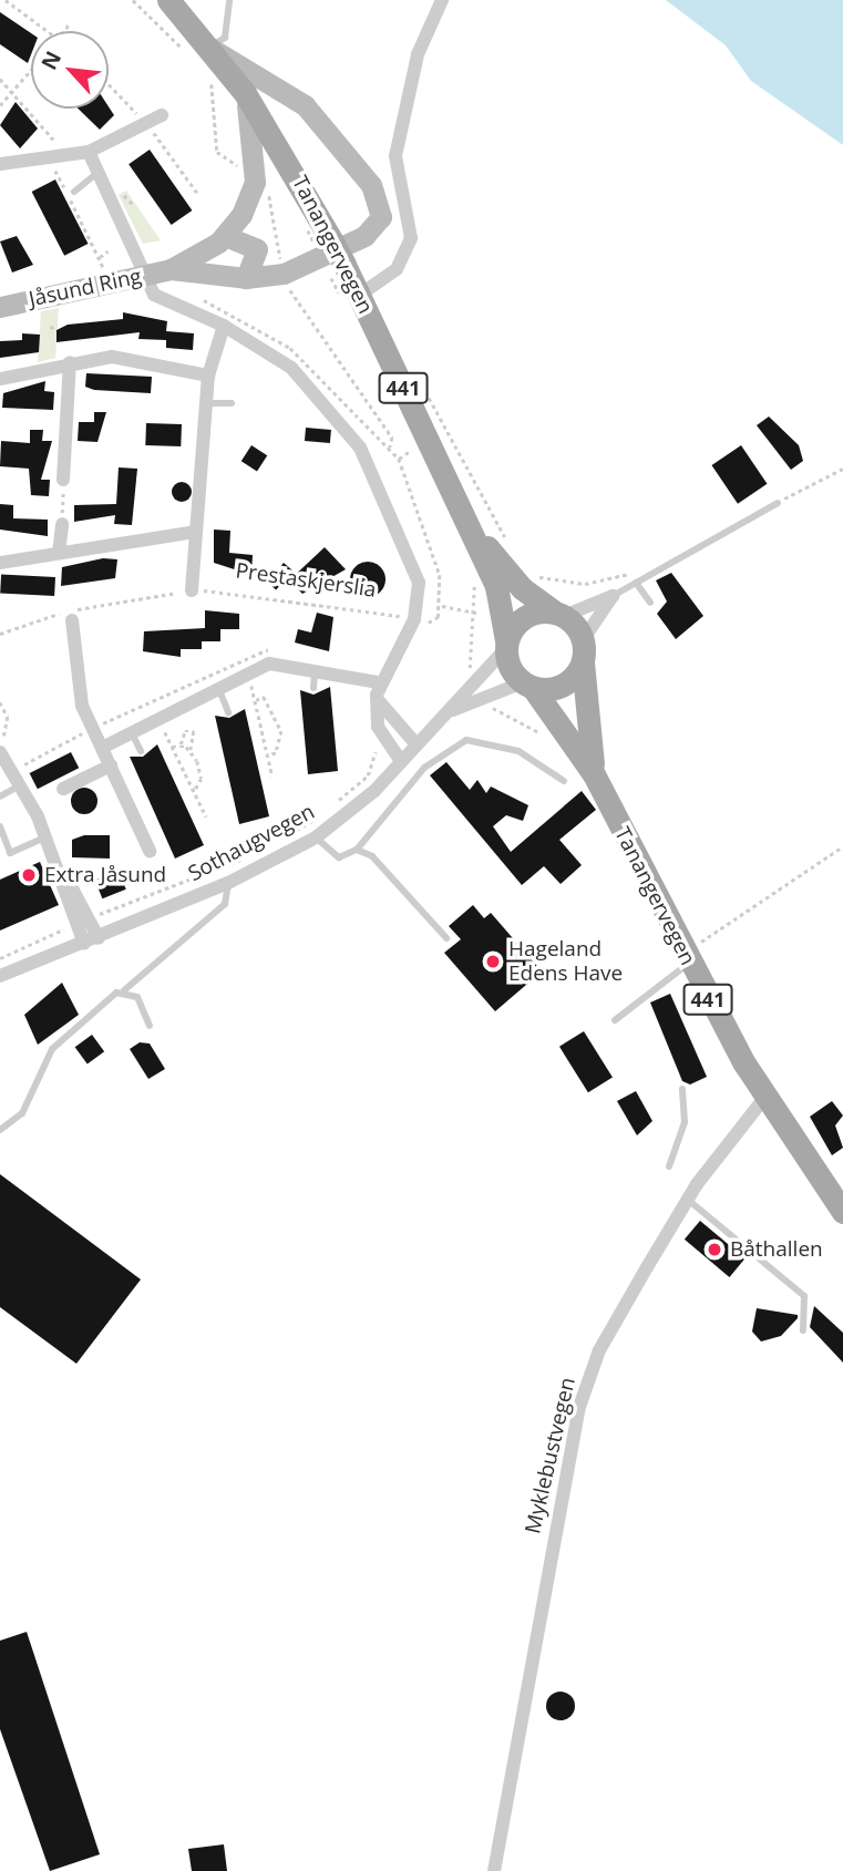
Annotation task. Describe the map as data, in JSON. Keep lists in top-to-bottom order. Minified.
{"streets":{"main road":["Tanangervegen","Jåsund Ring","441"],"street":["Sothaugvegen","Myklebustvegen"],"path":["Prestaskjerslia"]},"crossings":[["Tanangervegen","Jåsund Ring"],["Tanangervegen","441"],["Tanangervegen","Sothaugvegen"],["Tanangervegen","Myklebustvegen"],["441","Sothaugvegen"]],"places":["Extra Jåsund","Hageland Edens Have","Båthallen"],"north":"top left"}
